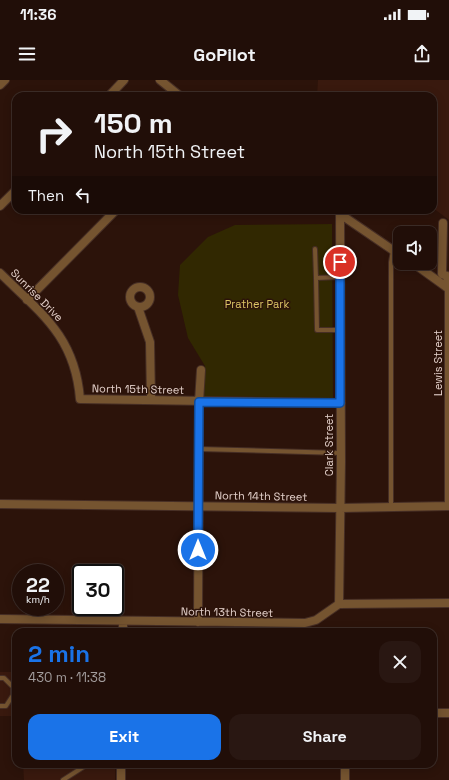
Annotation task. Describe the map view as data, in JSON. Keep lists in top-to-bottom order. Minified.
{"streets":{"street":["Sunrise Drive","Lewis Street","North 15th Street","Clark Street","North 14th Street","North 13th Street"]},"crossings":[["Sunrise Drive","North 15th Street"],["Lewis Street","North 14th Street"],["North 15th Street","Clark Street"],["Clark Street","North 14th Street"],["Clark Street","North 13th Street"]],"parks":["Prather Park"],"page":{"status":"11:36","header":"GoPilot","turn":["150 m","North 15th Street"],"then":"Then","speed":"22 km/h","limit":"30","heading":["2 min","430 m · 11:38"],"buttons":["Exit","Share"]}}
